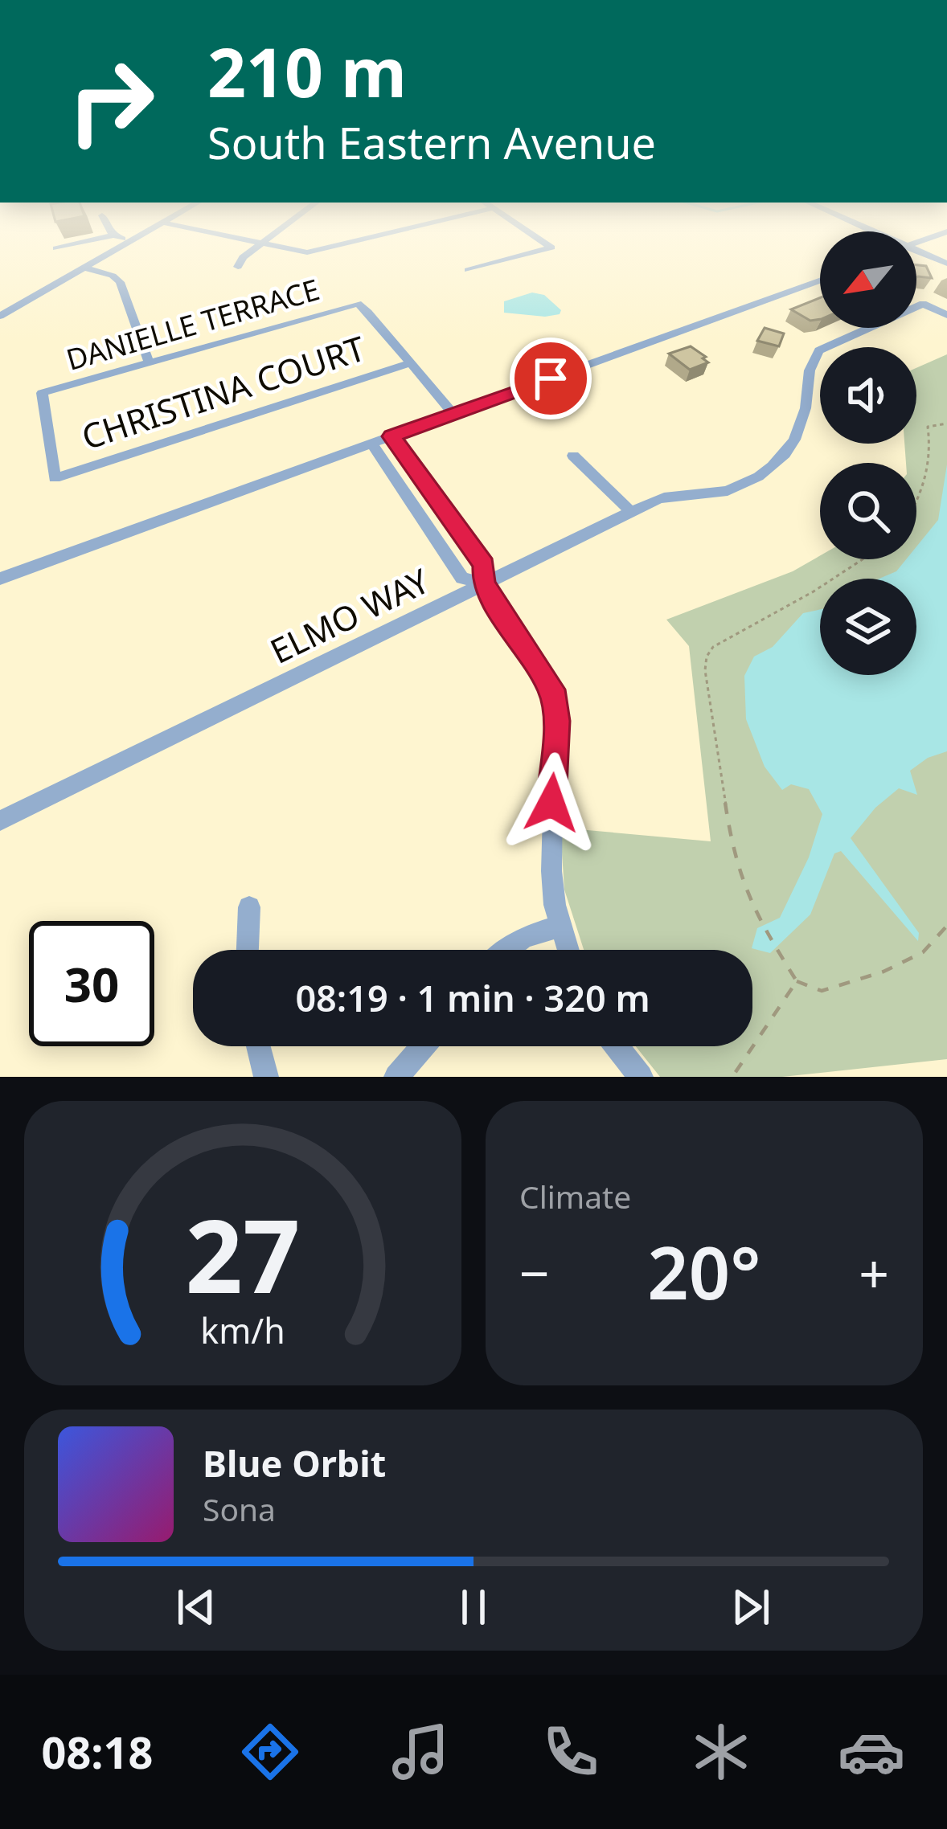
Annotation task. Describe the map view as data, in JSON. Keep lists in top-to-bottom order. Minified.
{"streets":{"street":["DANIELLE TERRACE","CHRISTINA COURT","ELMO WAY"]},"crossings":[["DANIELLE TERRACE","CHRISTINA COURT"]],"north":"bottom left","page":{"turn":["210 m","South Eastern Avenue"],"limit":"30","trip":"08:19 · 1 min · 320 m","tile":"Climate","heat":["−","20°","+"],"song":["Blue Orbit","Sona"],"tabs":"08:18","gauge":["27","km/h"]}}
